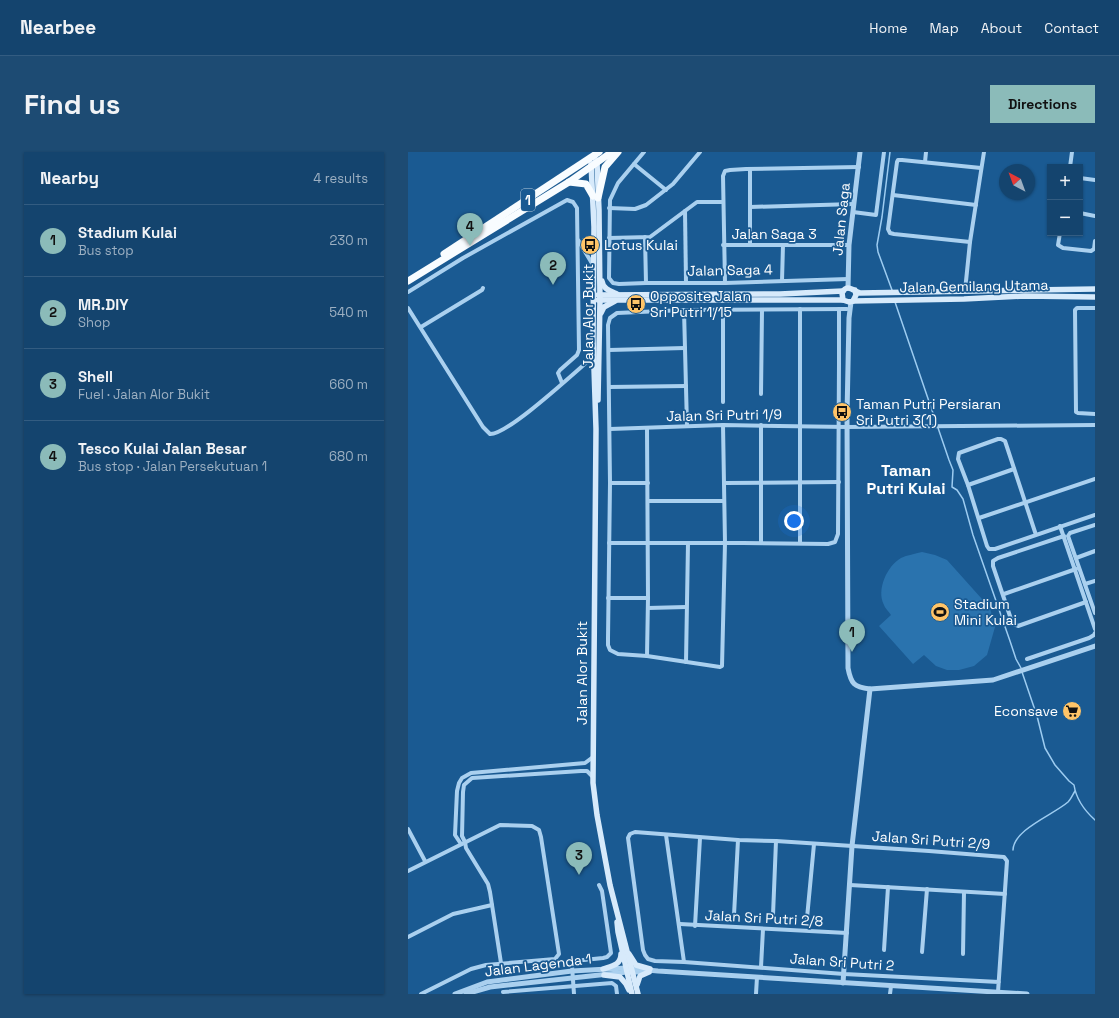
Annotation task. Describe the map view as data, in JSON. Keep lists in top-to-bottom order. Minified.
{"streets":{"highway":["1"],"main road":["Jalan Gemilang Utama","Jalan Alor Bukit"],"street":["Jalan Saga","Jalan Saga 3","Jalan Saga 4","Jalan Sri Putri 1/9","Jalan Sri Putri 2/9","Jalan Sri Putri 2/8","Jalan Sri Putri 2","Jalan Lagenda 1"]},"crossings":[["1","Jalan Alor Bukit"],["Jalan Saga","Jalan Saga 3"],["Jalan Saga","Jalan Saga 4"],["Jalan Saga","Jalan Gemilang Utama"],["Jalan Gemilang Utama","Jalan Alor Bukit"],["Jalan Alor Bukit","Jalan Lagenda 1"],["Jalan Sri Putri 2/9","Jalan Sri Putri 2"]],"districts":["Taman Putri Kulai"],"places":{"bus stop":["Lotus Kulai","Opposite Jalan Sri Putri 1/15","Taman Putri Persiaran Sri Putri 3(1)"],"sports":["Stadium Mini Kulai"],"supermarket":["Econsave"]},"north":"top left","page":{"header":"Nearbee","nav":["Home","Map","About","Contact"],"buttons":"Directions","title":"Find us","heading":["Nearby","4 results"],"map_buttons":["+","−"],"list":[{"mark":"1","name":"Stadium Kulai","note":"Bus stop","value":"230 m"},{"mark":"2","name":"MR.DIY","note":"Shop","value":"540 m"},{"mark":"3","name":"Shell","note":"Fuel · Jalan Alor Bukit","value":"660 m"},{"mark":"4","name":"Tesco Kulai Jalan Besar","note":"Bus stop · Jalan Persekutuan 1","value":"680 m"}],"pins":["4","2","1","3"]}}
